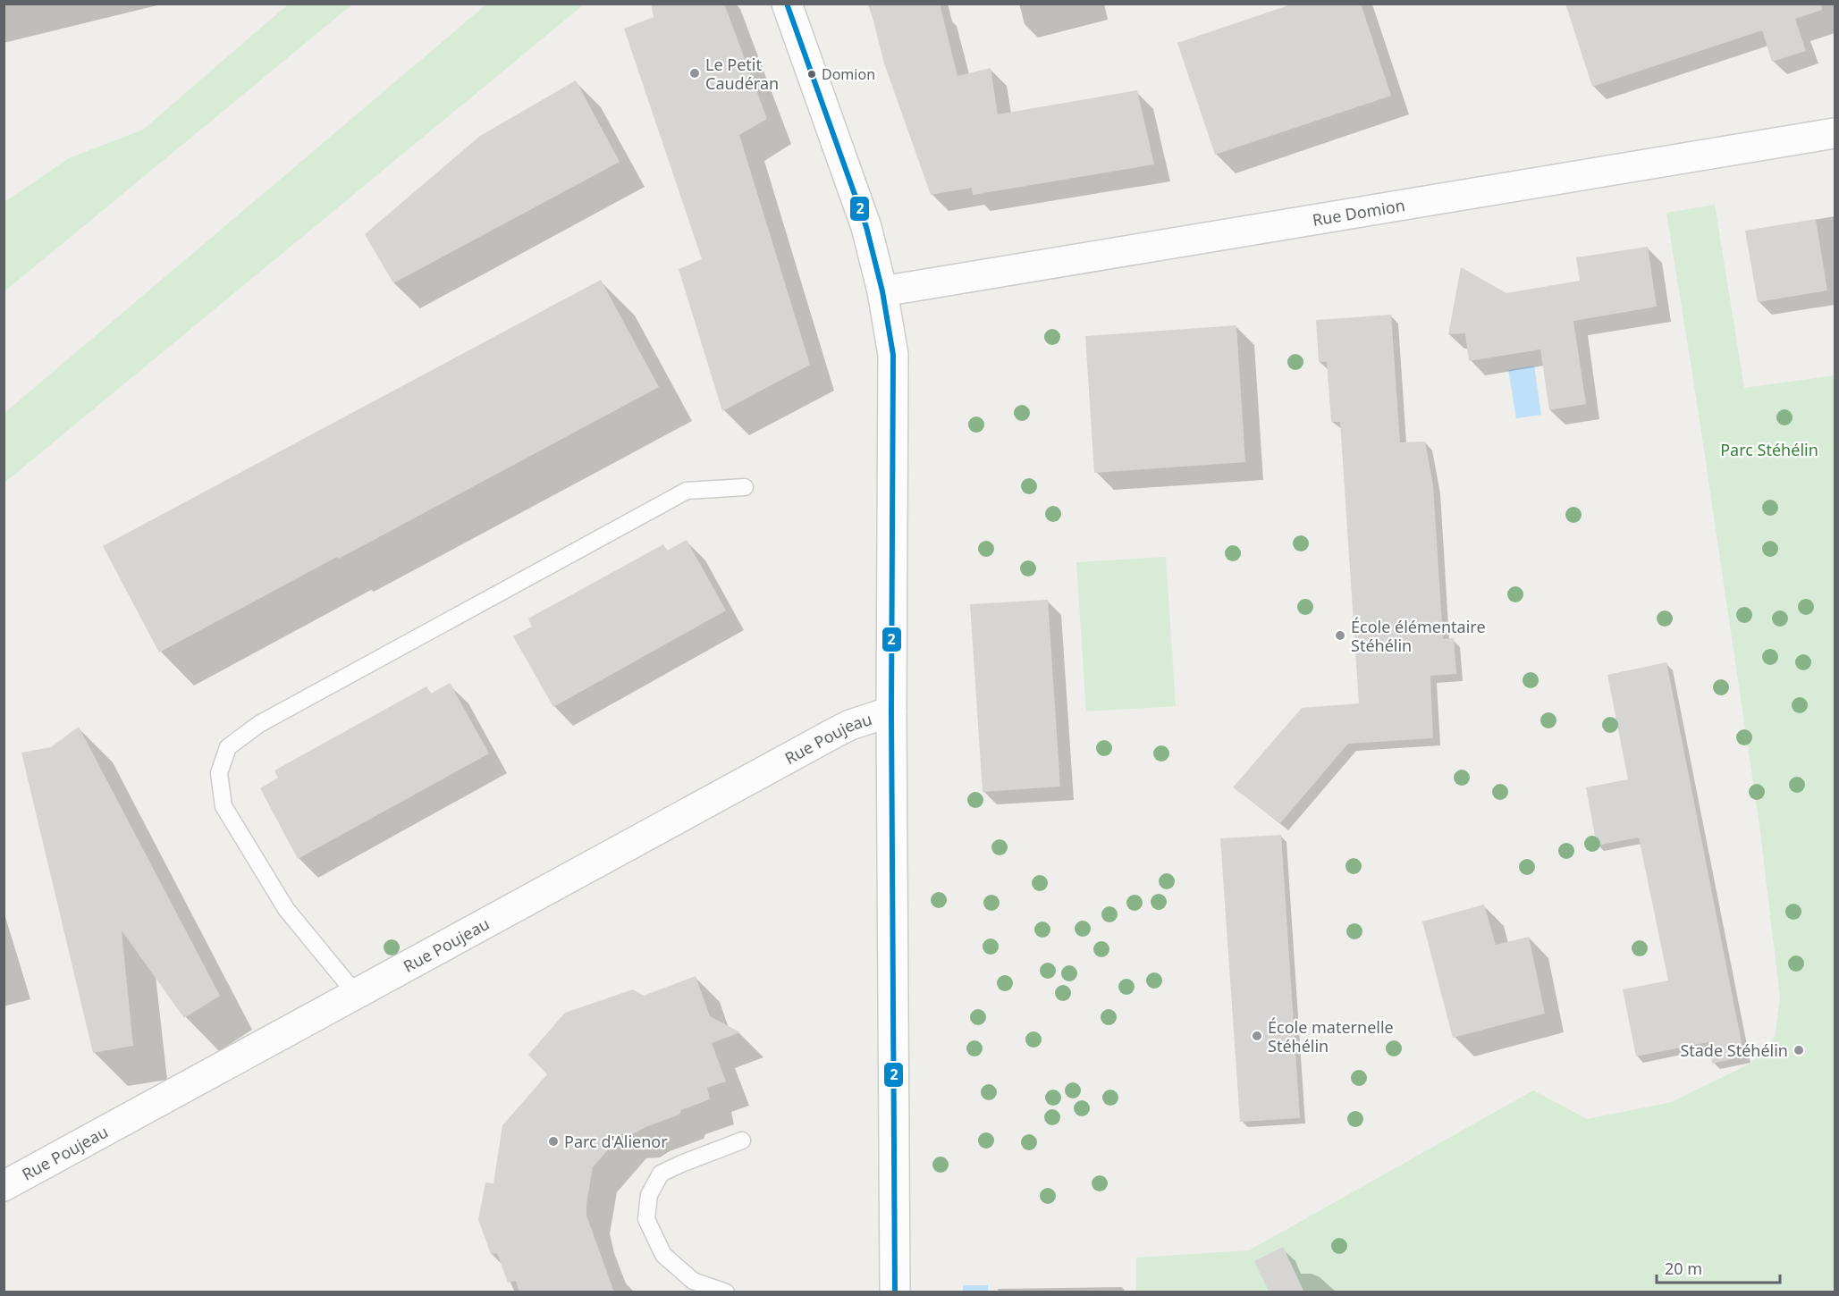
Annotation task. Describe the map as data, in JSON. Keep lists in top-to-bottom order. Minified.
{"streets":{"street":["Rue Domion","Rue Poujeau"]},"parks":["Parc Stéhélin"],"places":["Le Petit Caudéran","Domion","École élémentaire Stéhélin","École maternelle Stéhélin","Stade Stéhélin","Parc d'Alienor"],"lines":["transit line 2"],"scale_bar":"20 m"}
